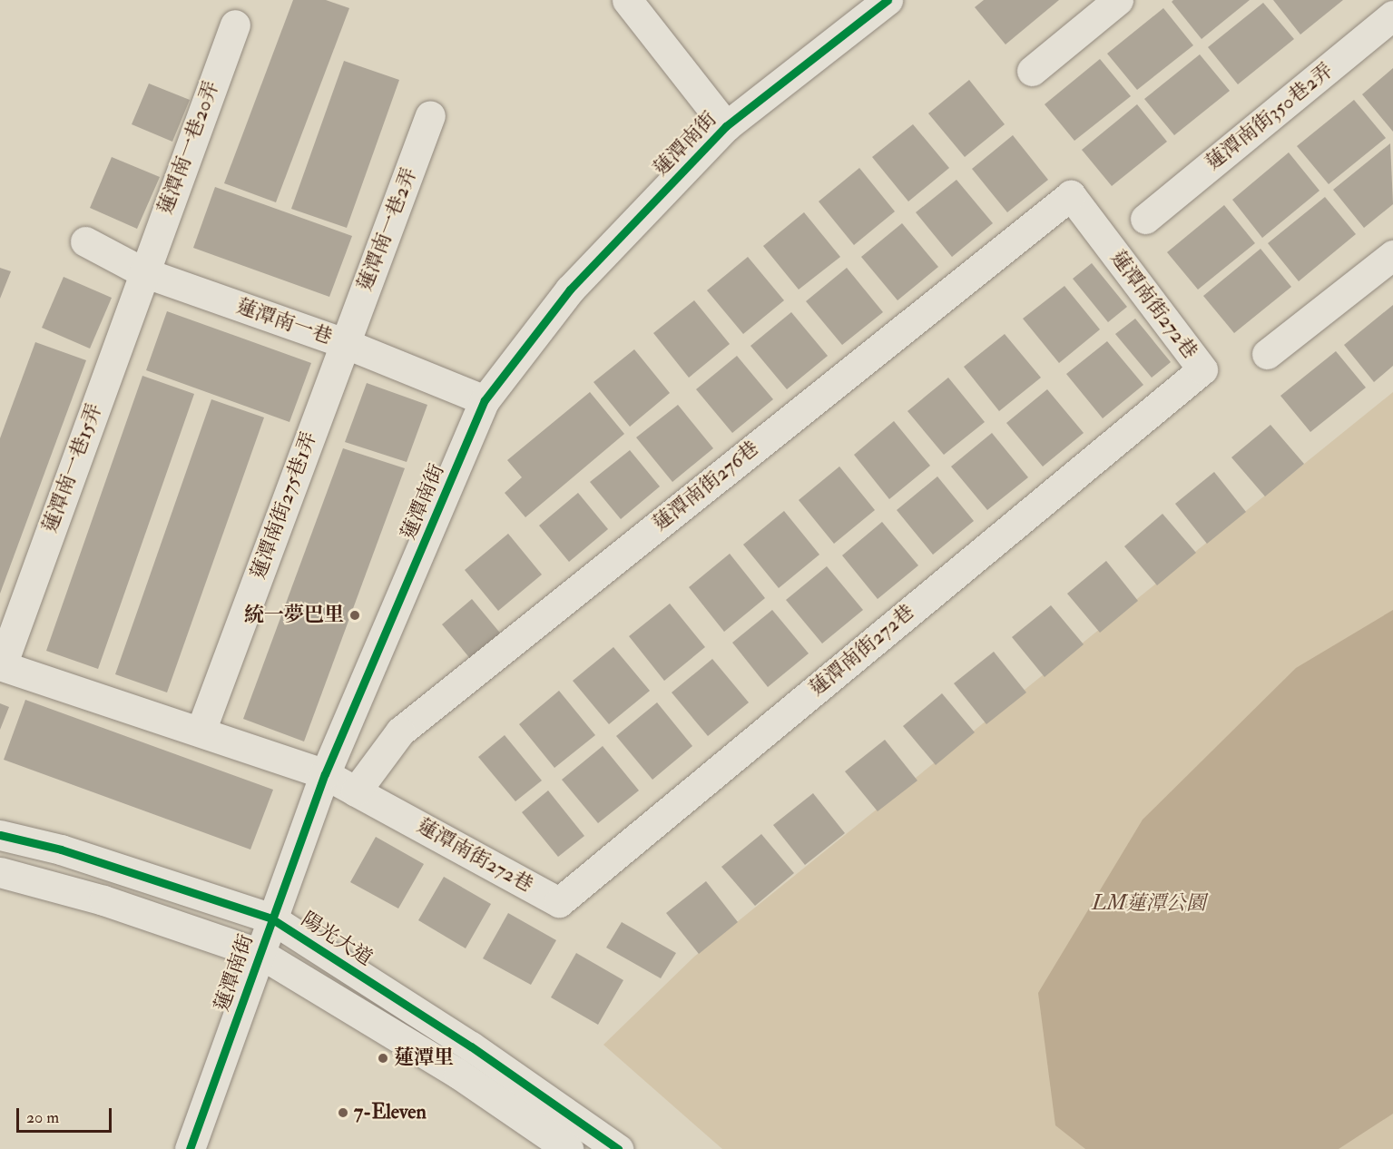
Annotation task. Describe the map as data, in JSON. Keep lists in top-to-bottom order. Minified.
{"streets":{"street":["蓮潭南街350巷2弄","蓮潭南街","蓮潭南一巷20弄","蓮潭南一巷2弄","蓮潭南街272巷","蓮潭南一巷","蓮潭南一巷15弄","蓮潭南街276巷","蓮潭南街275巷1弄","陽光大道"]},"crossings":[["蓮潭南街","蓮潭南街272巷"],["蓮潭南街","蓮潭南一巷"],["蓮潭南街","陽光大道"],["蓮潭南一巷20弄","蓮潭南一巷"],["蓮潭南一巷20弄","蓮潭南一巷15弄"],["蓮潭南一巷2弄","蓮潭南一巷"],["蓮潭南一巷2弄","蓮潭南街275巷1弄"],["蓮潭南街272巷","蓮潭南一巷15弄"],["蓮潭南街272巷","蓮潭南街276巷"],["蓮潭南街272巷","蓮潭南街275巷1弄"],["蓮潭南一巷","蓮潭南一巷15弄"],["蓮潭南一巷","蓮潭南街275巷1弄"]],"parks":["LM蓮潭公園"],"places":["統一夢巴里","蓮潭里","7-Eleven"],"scale_bar":"20 m"}
